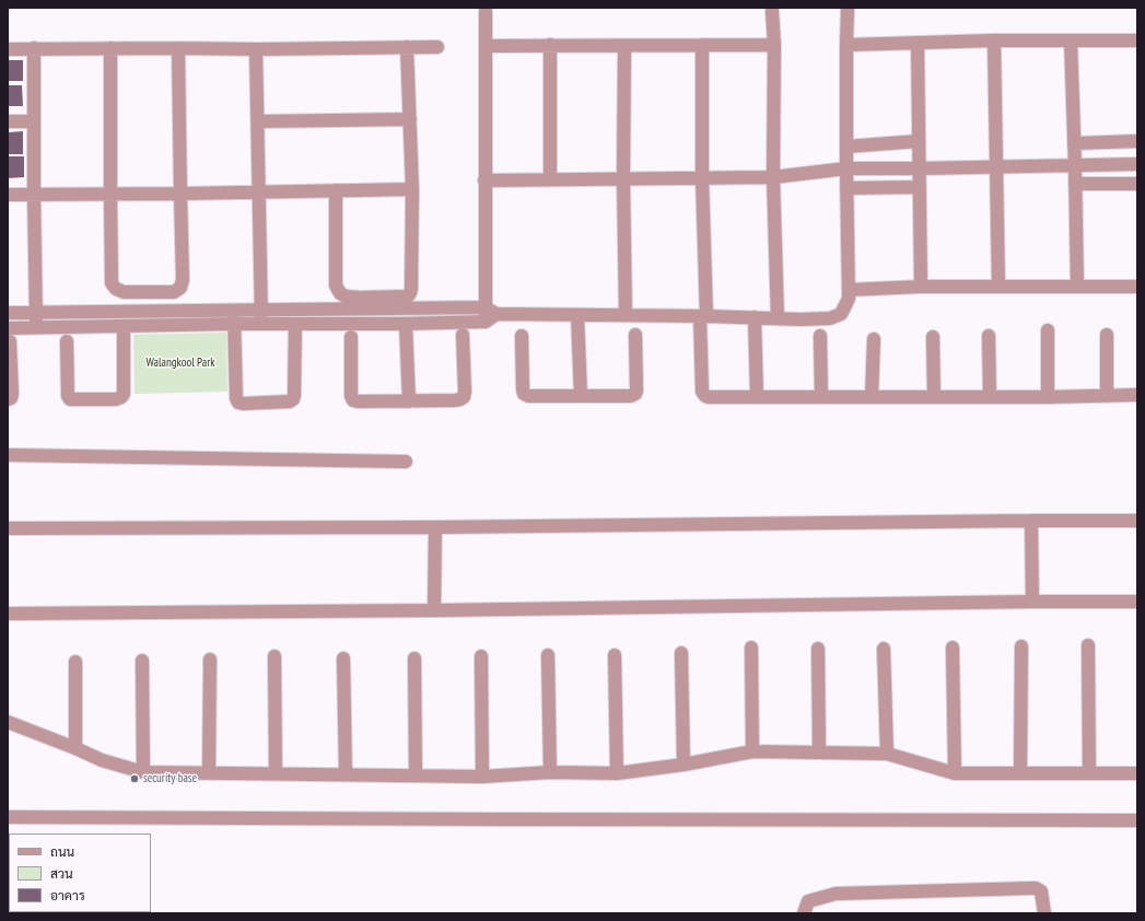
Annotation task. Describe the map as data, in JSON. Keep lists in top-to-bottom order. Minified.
{"parks":["Walangkool Park"],"places":["security base"],"legend":["ถนน","สวน","อาคาร"]}
